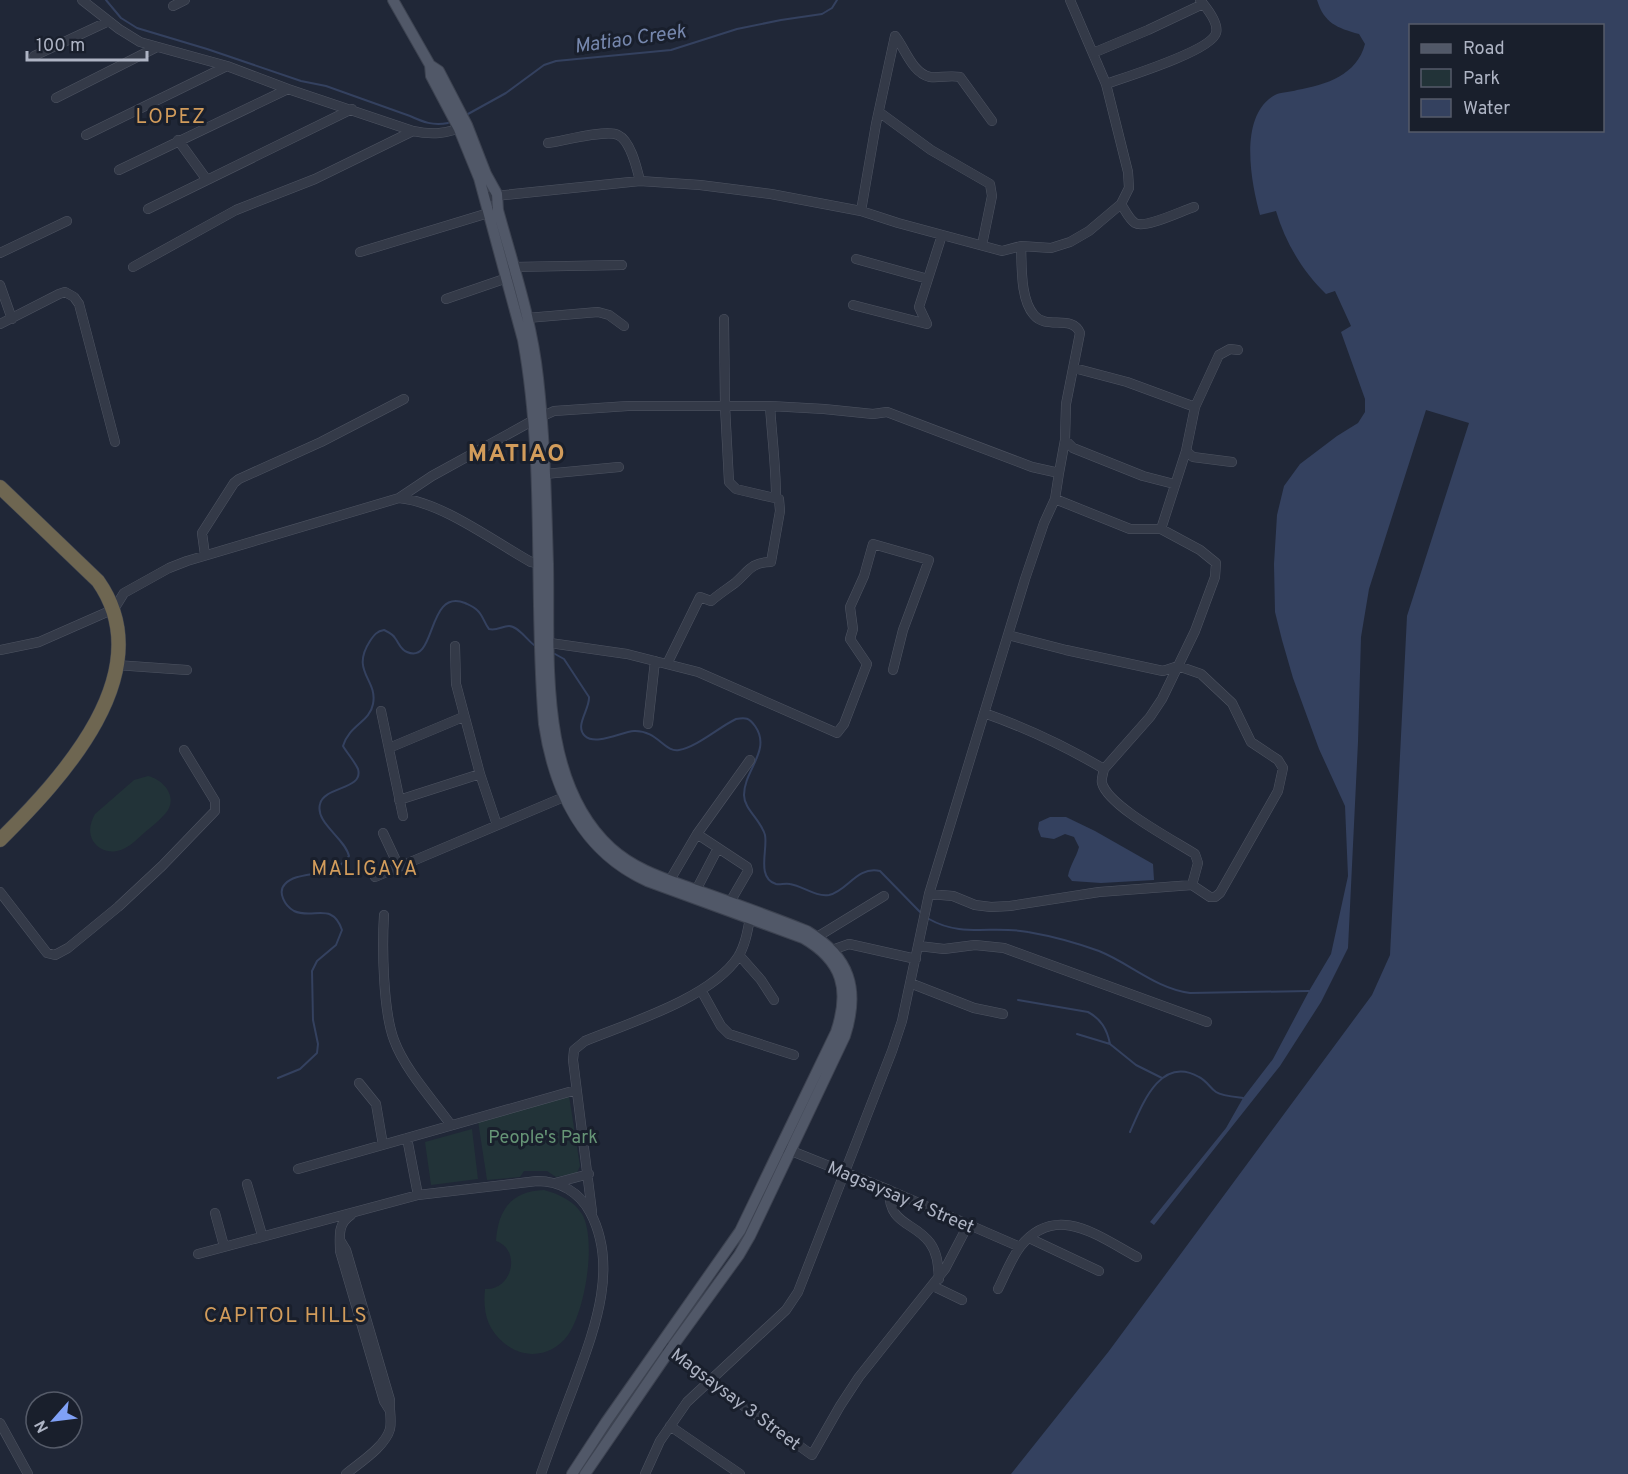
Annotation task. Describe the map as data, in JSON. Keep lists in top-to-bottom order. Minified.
{"streets":{"street":["Magsaysay 4 Street","Magsaysay 3 Street"]},"districts":["LOPEZ","MATIAO","MALIGAYA","CAPITOL HILLS"],"water":["Matiao Creek"],"parks":["People's Park"],"legend":["Road","Park","Water"],"scale_bar":"100 m","north":"bottom left"}
